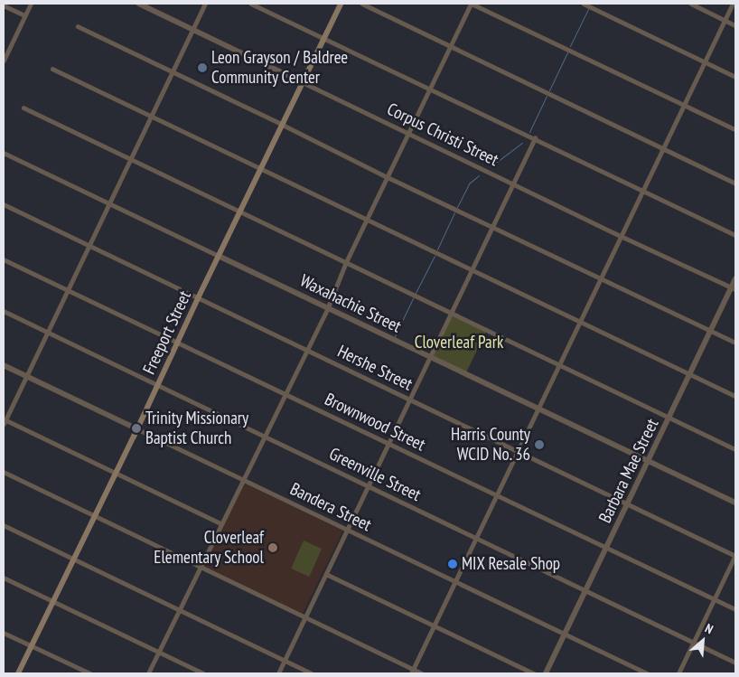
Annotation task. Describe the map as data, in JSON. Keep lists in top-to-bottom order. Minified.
{"streets":{"main road":["Freeport Street"],"street":["Corpus Christi Street","Waxahachie Street","Hershe Street","Brownwood Street","Barbara Mae Street","Greenville Street","Bandera Street"]},"crossings":[["Corpus Christi Street","Freeport Street"],["Corpus Christi Street","Barbara Mae Street"],["Waxahachie Street","Freeport Street"],["Waxahachie Street","Barbara Mae Street"],["Freeport Street","Hershe Street"],["Freeport Street","Brownwood Street"],["Freeport Street","Greenville Street"],["Freeport Street","Bandera Street"],["Hershe Street","Barbara Mae Street"],["Brownwood Street","Barbara Mae Street"],["Barbara Mae Street","Greenville Street"],["Barbara Mae Street","Bandera Street"]],"parks":["Cloverleaf Park"],"places":["Leon Grayson / Baldree Community Center","Trinity Missionary Baptist Church","Harris County WCID No. 36","Cloverleaf Elementary School","MIX Resale Shop"],"north":"top right"}
